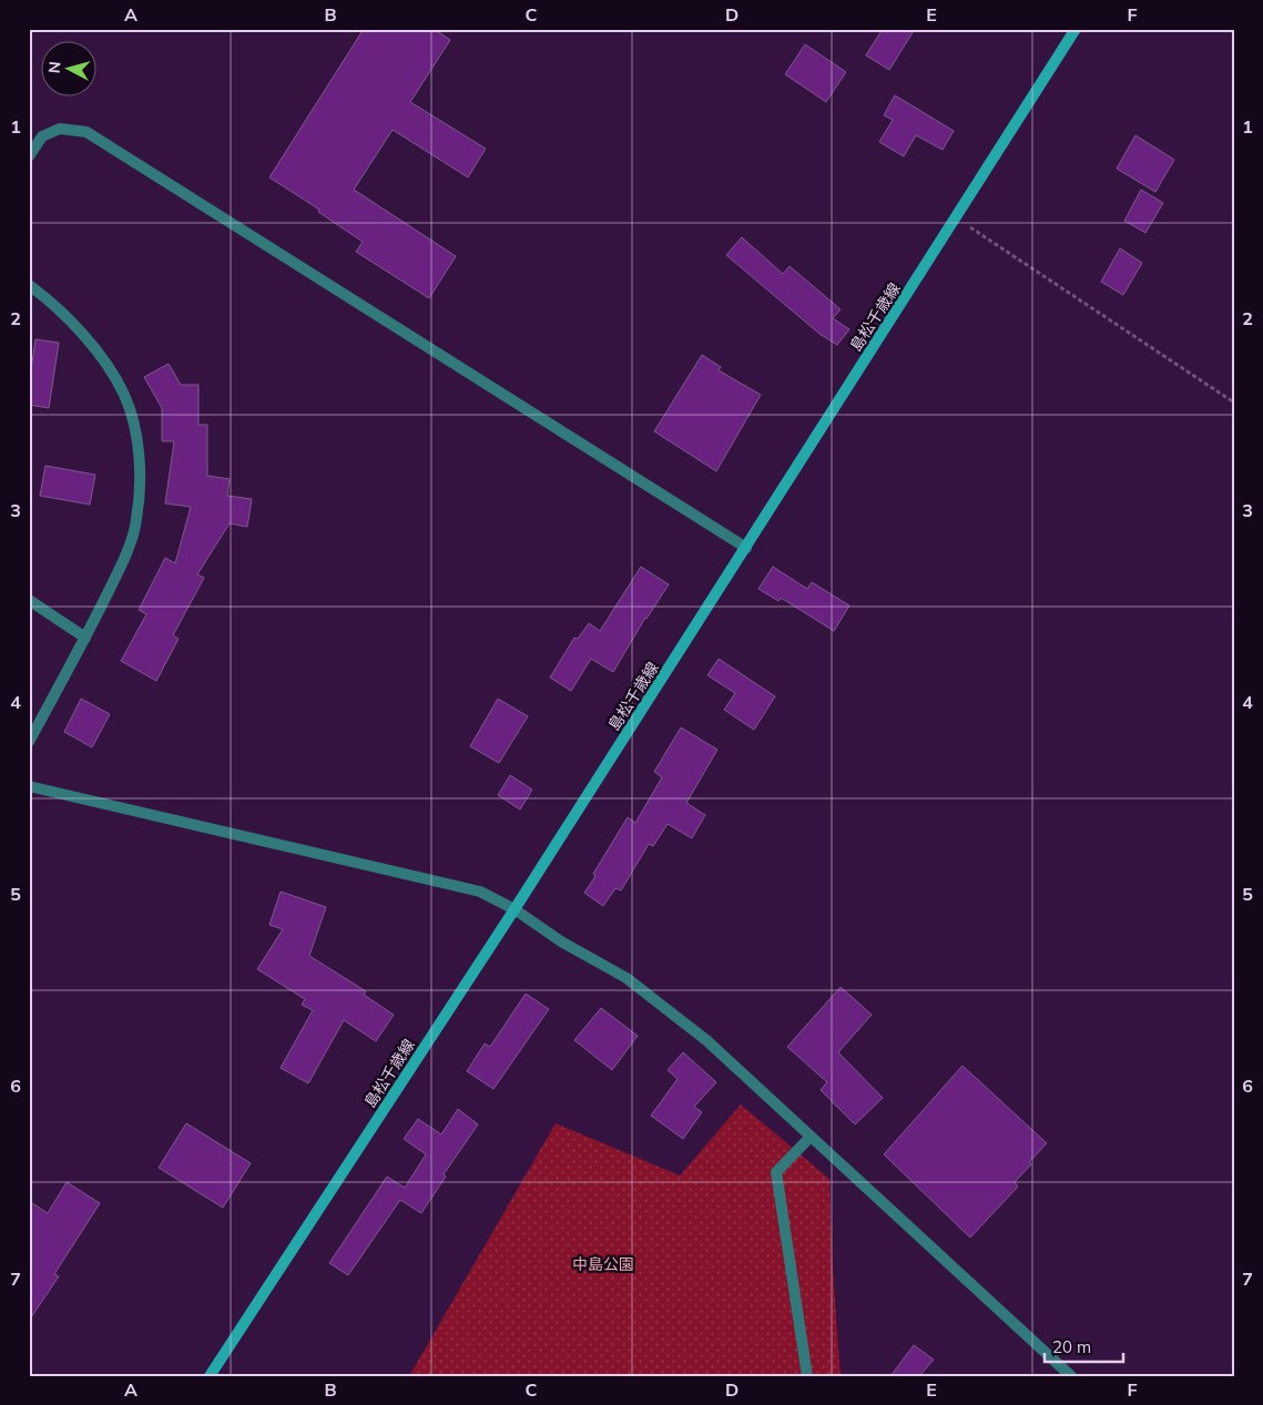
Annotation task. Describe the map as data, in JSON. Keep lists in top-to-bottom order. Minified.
{"streets":{"main road":["島松千歳線"]},"parks":["中島公園"],"scale_bar":"20 m","north":"left","grid":{"columns":["A","B","C","D","E","F"],"rows":["1","2","3","4","5","6","7"]}}
